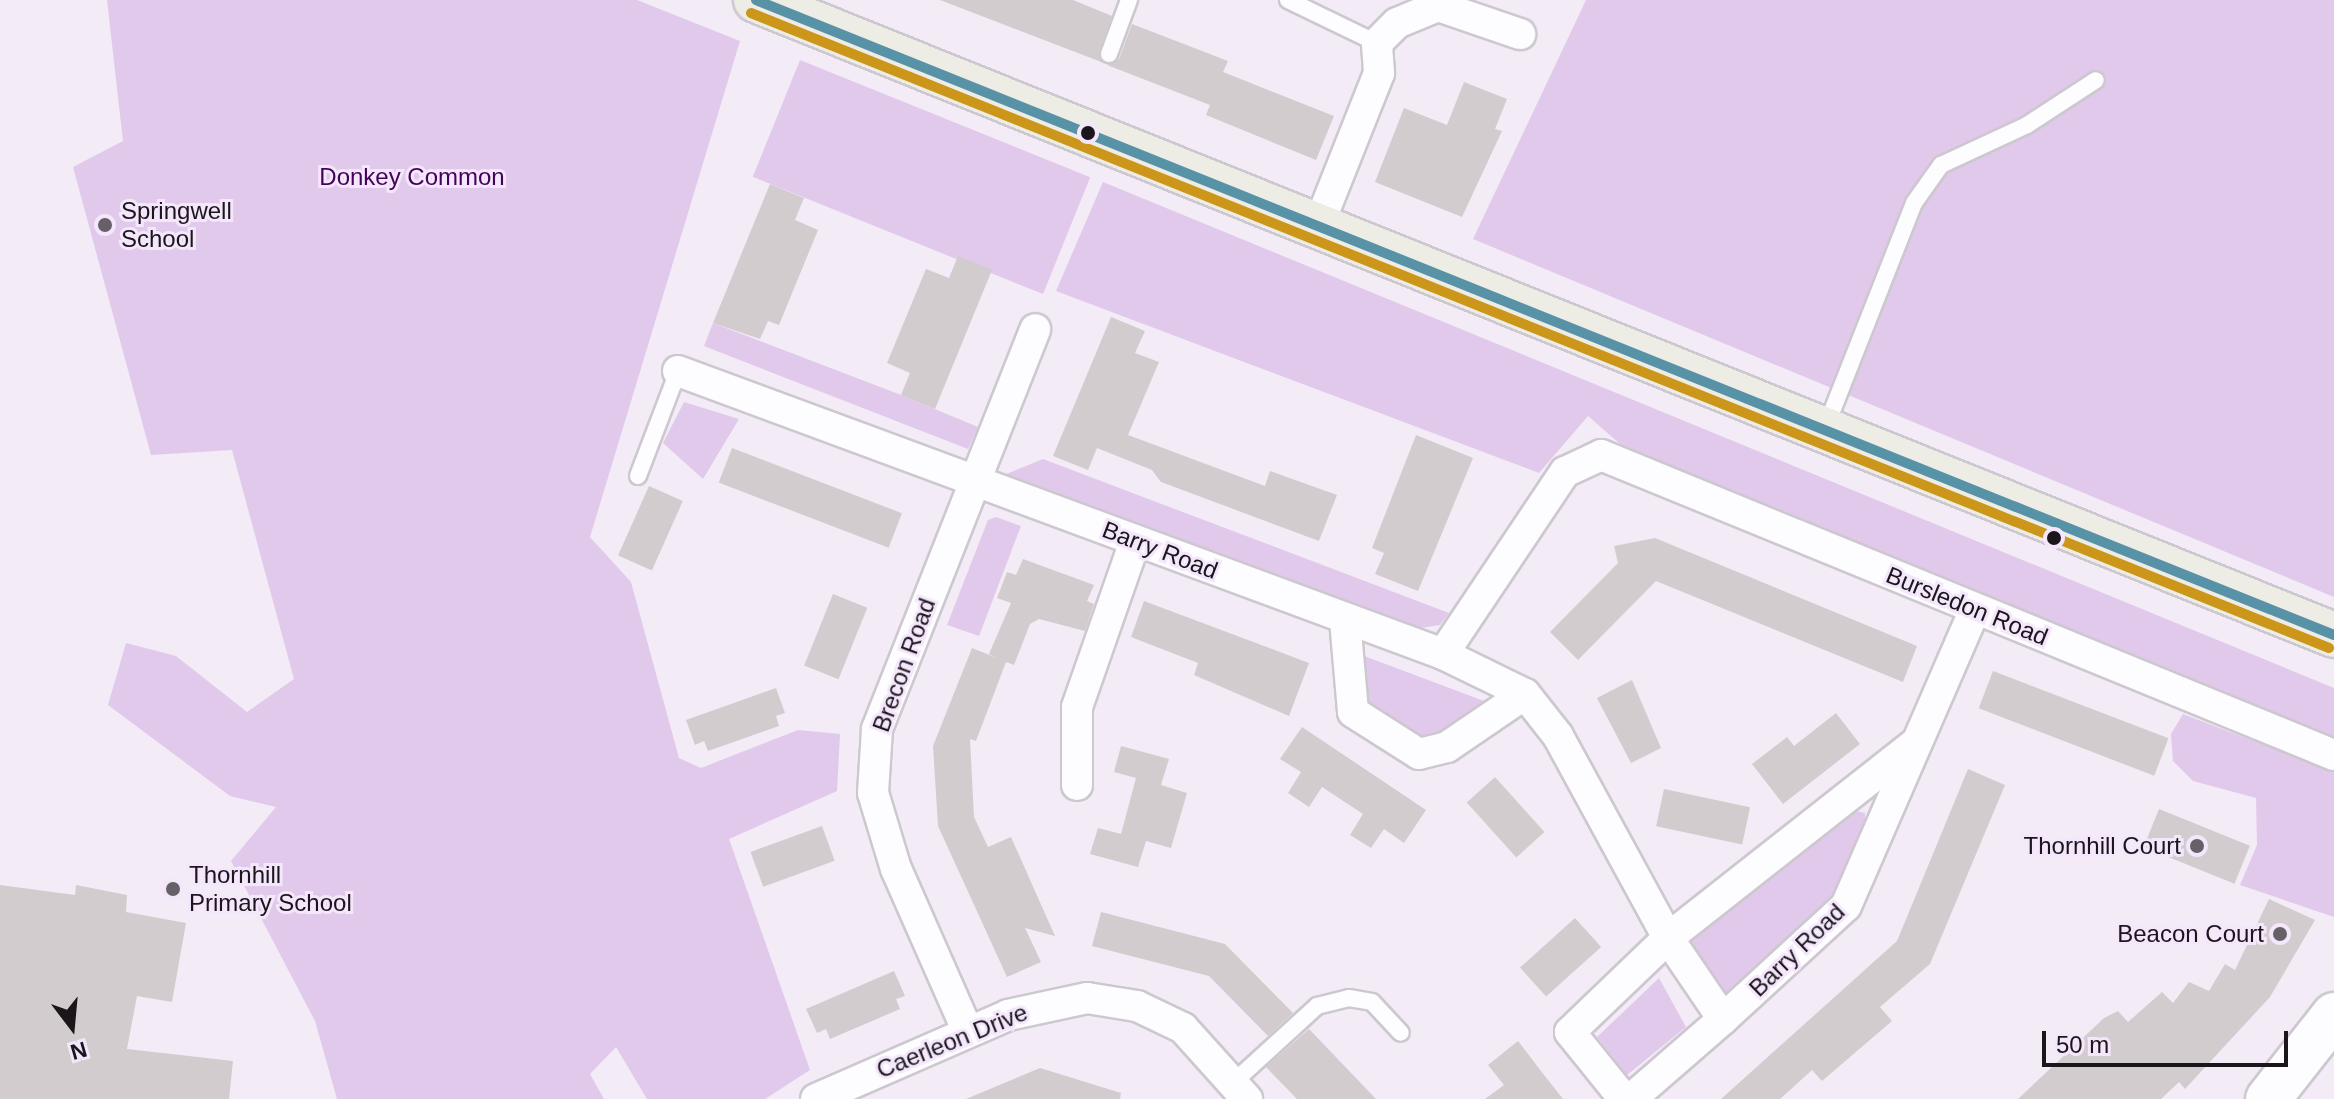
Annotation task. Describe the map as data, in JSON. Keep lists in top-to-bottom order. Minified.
{"streets":{"street":["Barry Road","Bursledon Road","Brecon Road","Caerleon Drive"]},"crossings":[["Barry Road","Bursledon Road"],["Barry Road","Brecon Road"],["Brecon Road","Caerleon Drive"]],"parks":["Donkey Common"],"places":["Springwell School","Thornhill Court","Thornhill Primary School","Beacon Court"],"scale_bar":"50 m","north":"bottom"}
